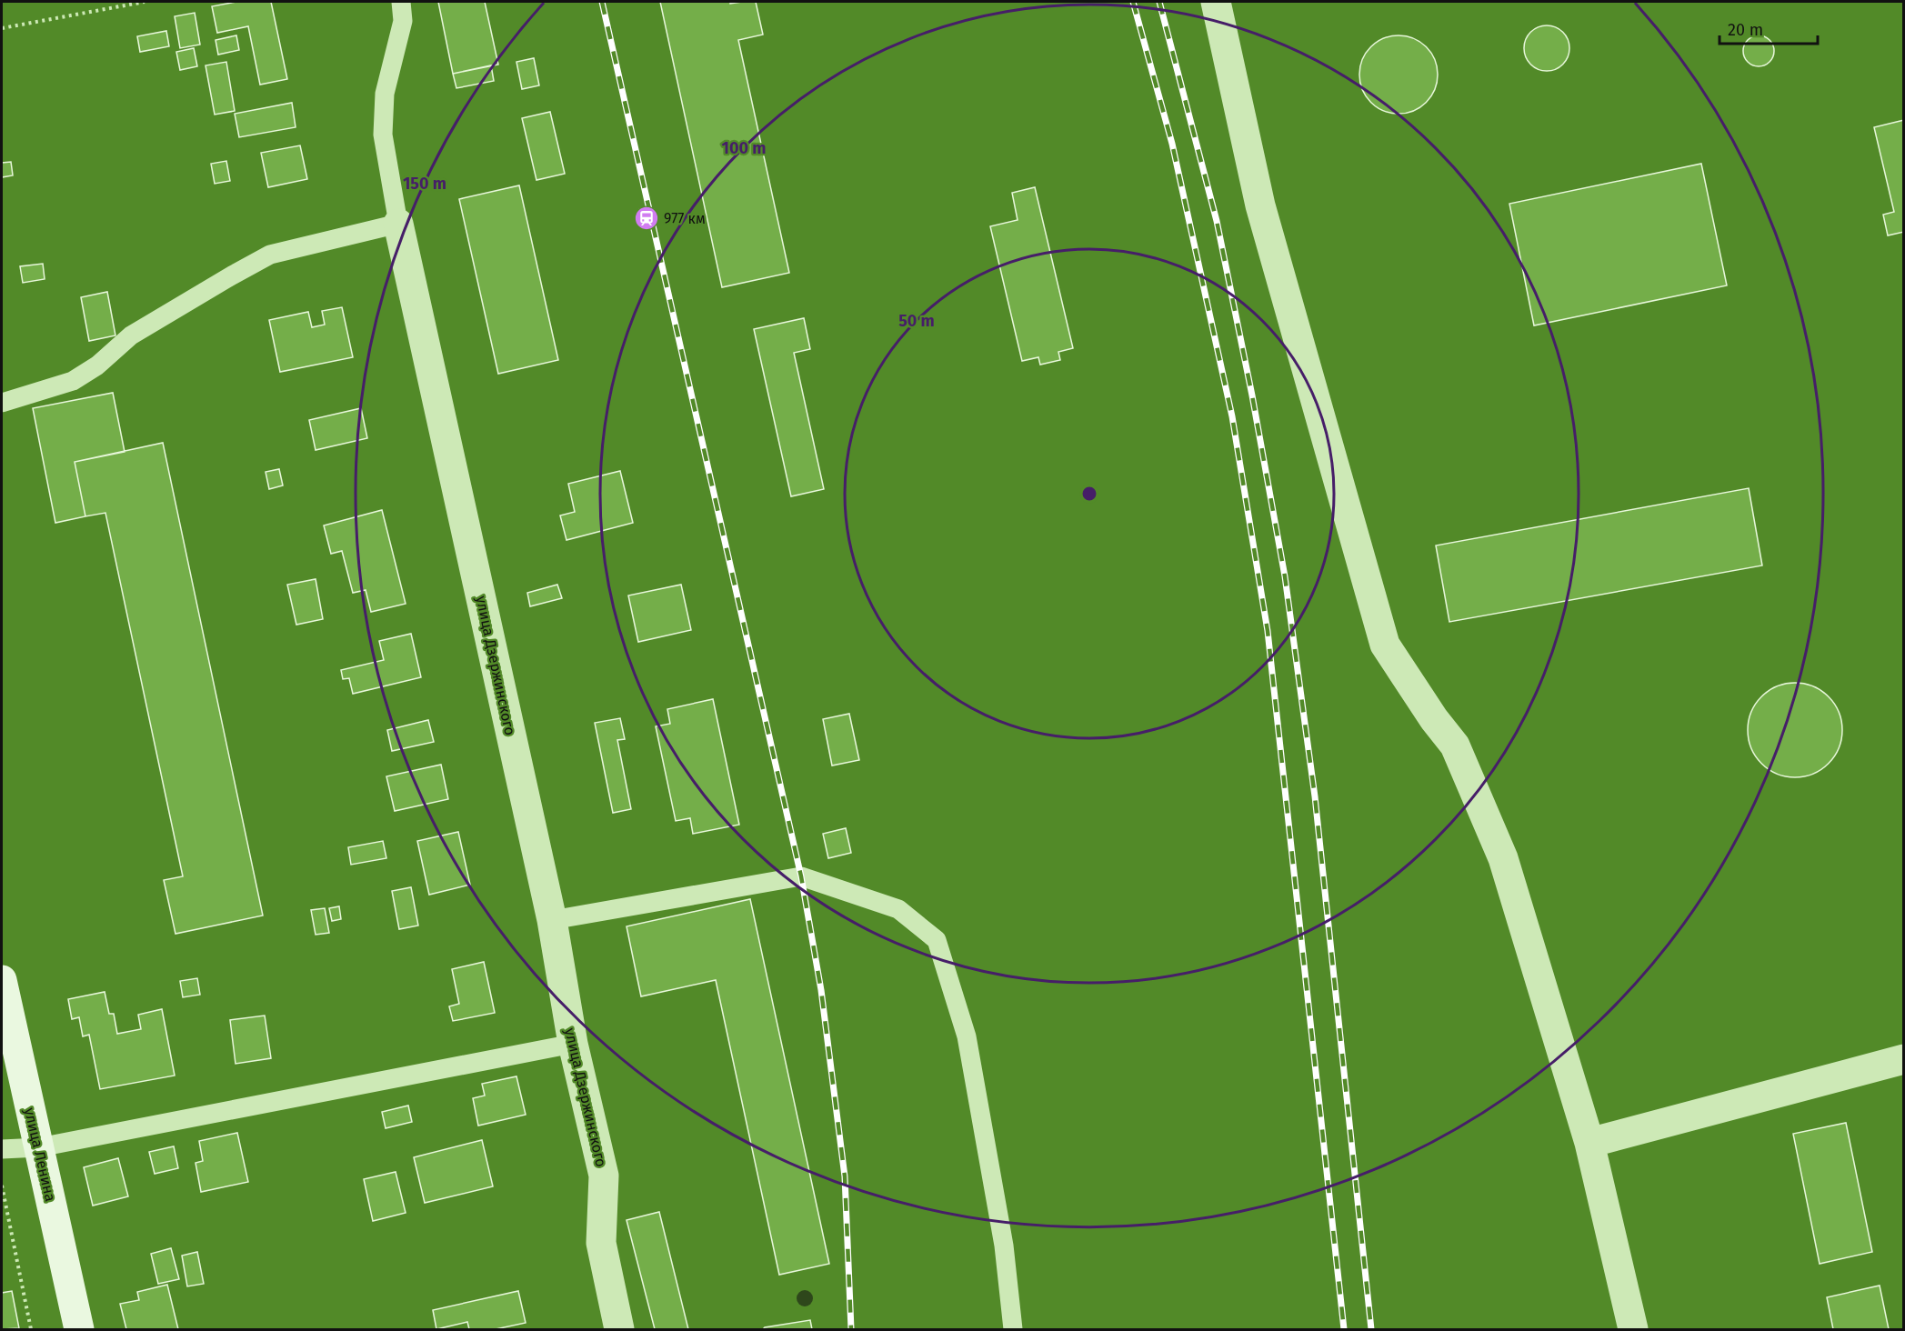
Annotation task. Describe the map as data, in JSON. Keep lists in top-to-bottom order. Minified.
{"streets":{"main road":["улица Ленина"],"street":["улица Дзержинского"]},"places":{"station":["977 км"]},"scale_bar":"20 m","rings":["100 m","150 m","50 m"]}
